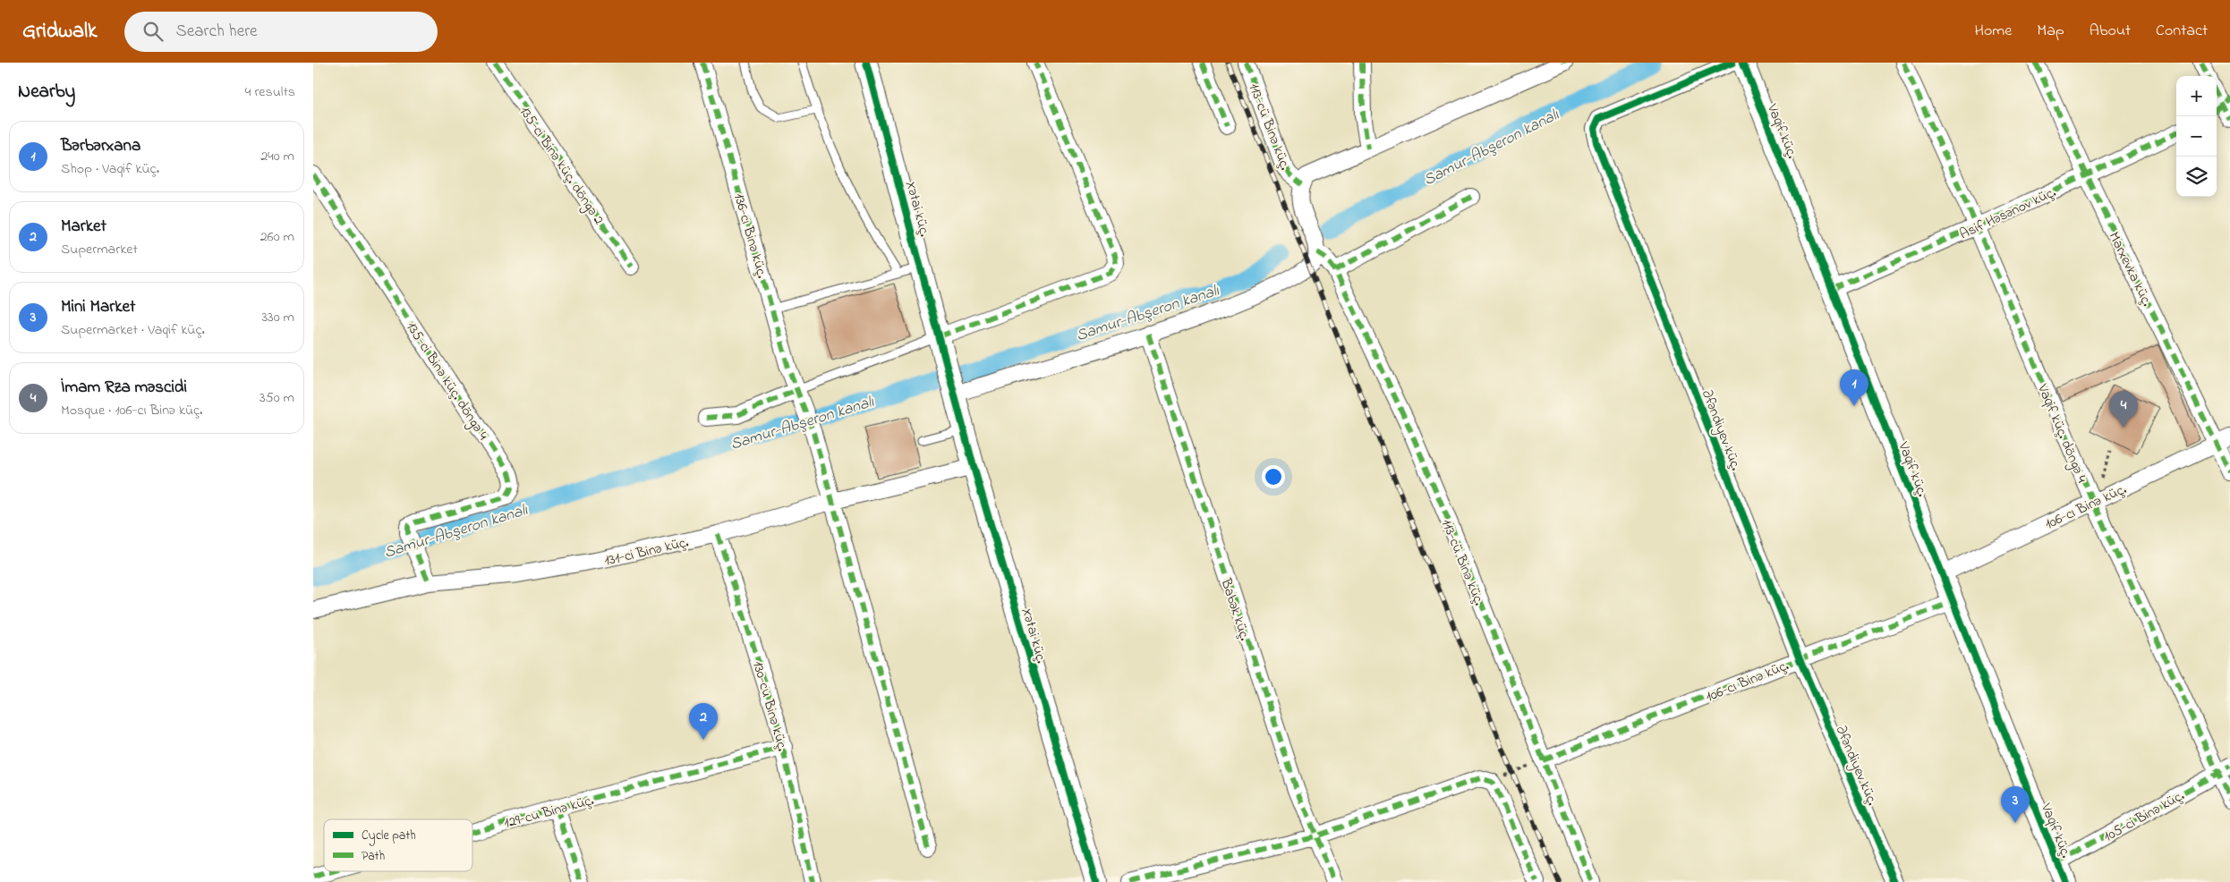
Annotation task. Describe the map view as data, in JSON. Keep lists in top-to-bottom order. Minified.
{"streets":{"street":["113-cü Binə küç.","Vaqif küç.","135-ci Binə küç. döngə 2","Xətai küç.","Asif Həsənov küç.","136-cı Binə küç.","Marxevka küç.","135-ci Binə küç. döngə 4","Əfəndiyev küç.","Vaqif küç. döngə 4","106-cı Binə küç.","131-ci Binə küç.","Babək küç.","130-cu Binə küç.","129-cu Binə küç.","105-ci Binə küç."]},"crossings":[["113-cü Binə küç.","106-cı Binə küç."],["Vaqif küç.","Asif Həsənov küç."],["Vaqif küç.","106-cı Binə küç."],["Vaqif küç.","105-ci Binə küç."],["Xətai küç.","131-ci Binə küç."],["Asif Həsənov küç.","Marxevka küç."],["Asif Həsənov küç.","Vaqif küç. döngə 4"],["136-cı Binə küç.","131-ci Binə küç."],["Marxevka küç.","106-cı Binə küç."],["135-ci Binə küç. döngə 4","131-ci Binə küç."],["Əfəndiyev küç.","106-cı Binə küç."],["Vaqif küç. döngə 4","106-cı Binə küç."],["Vaqif küç. döngə 4","105-ci Binə küç."],["131-ci Binə küç.","130-cu Binə küç."],["130-cu Binə küç.","129-cu Binə küç."]],"water":["Samur-Abşeron kanalı"],"legend":["Cycle path","Path"],"page":{"header":"Gridwalk","search":"Search here","nav":["Home","Map","About","Contact"],"heading":["Nearby","4 results"],"map_buttons":["+","−"],"list":[{"mark":"1","name":"Bərbərxana","note":"Shop · Vaqif küç.","value":"240 m"},{"mark":"2","name":"Market","note":"Supermarket","value":"260 m"},{"mark":"3","name":"Mini Market","note":"Supermarket · Vaqif küç.","value":"330 m"},{"mark":"4","name":"İmam Rza məscidi","note":"Mosque · 106-cı Binə küç.","value":"350 m"}],"pins":["1","4","2","3"]}}
